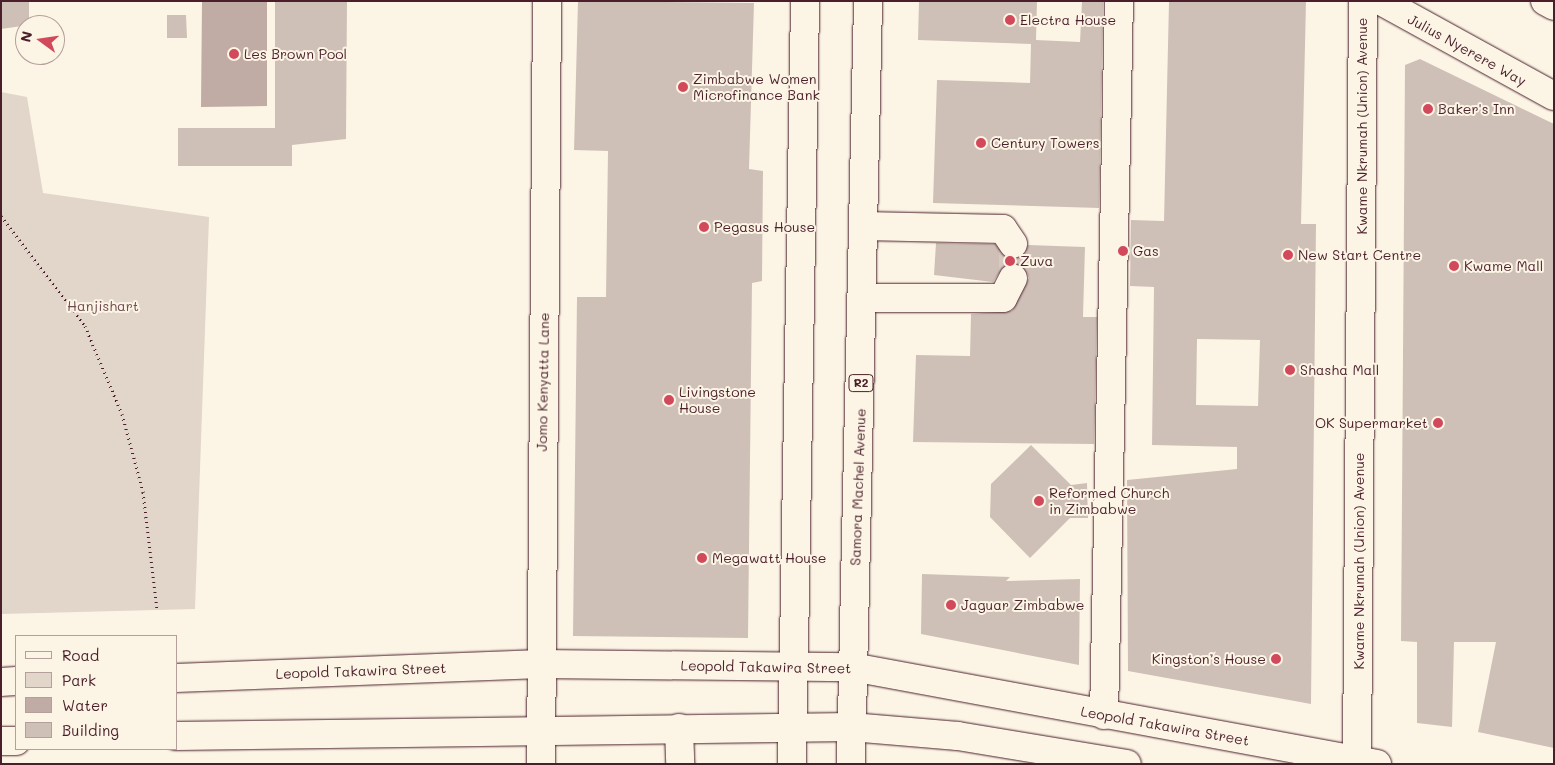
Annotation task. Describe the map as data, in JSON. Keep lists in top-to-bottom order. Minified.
{"streets":{"main road":["Julius Nyerere Way","Kwame Nkrumah (Union) Avenue","Jomo Kenyatta Lane","R2","Samora Machel Avenue","Leopold Takawira Street"]},"crossings":[["Kwame Nkrumah (Union) Avenue","Leopold Takawira Street"],["Jomo Kenyatta Lane","Leopold Takawira Street"],["Samora Machel Avenue","Leopold Takawira Street"]],"parks":["Hanjishart"],"places":["Electra House","Les Brown Pool","Zimbabwe Women Microfinance Bank","Baker's Inn","Century Towers","Pegasus House","Gas","New Start Centre","Zuva","Kwame Mall","Shasha Mall","Livingstone House","OK Supermarket","Reformed Church in Zimbabwe","Megawatt House","Jaguar Zimbabwe","Kingston’s House"],"legend":["Road","Park","Water","Building"],"north":"left"}
